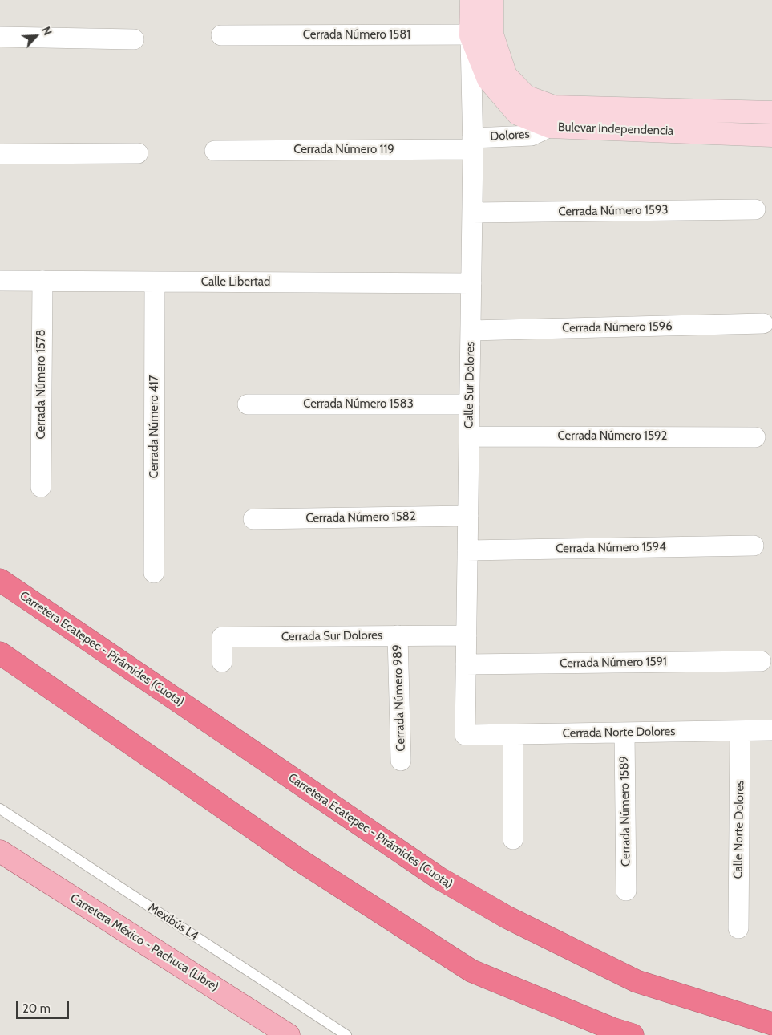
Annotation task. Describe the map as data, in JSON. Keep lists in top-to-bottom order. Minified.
{"streets":{"highway":["Carretera Ecatepec - Pirámides (Cuota)"],"main road":["Carretera México - Pachuca (Libre)"],"street":["Cerrada Número 1581","Bulevar Independencia","Dolores","Cerrada Número 119","Cerrada Número 1593","Calle Libertad","Cerrada Número 1596","Cerrada Número 1578","Calle Sur Dolores","Cerrada Número 1583","Cerrada Número 417","Cerrada Número 1592","Cerrada Número 1582","Cerrada Número 1594","Cerrada Sur Dolores","Cerrada Número 1591","Cerrada Número 989","Cerrada Norte Dolores","Cerrada Número 1589","Calle Norte Dolores"],"lane":["Mexibús L4"]},"crossings":[["Cerrada Número 1581","Bulevar Independencia"],["Cerrada Número 1581","Calle Sur Dolores"],["Bulevar Independencia","Dolores"],["Bulevar Independencia","Calle Sur Dolores"],["Dolores","Cerrada Número 119"],["Dolores","Calle Sur Dolores"],["Cerrada Número 119","Calle Sur Dolores"],["Cerrada Número 1593","Calle Sur Dolores"],["Calle Libertad","Cerrada Número 1578"],["Calle Libertad","Calle Sur Dolores"],["Calle Libertad","Cerrada Número 417"],["Cerrada Número 1596","Calle Sur Dolores"],["Calle Sur Dolores","Cerrada Número 1583"],["Calle Sur Dolores","Cerrada Número 1592"],["Calle Sur Dolores","Cerrada Número 1582"],["Calle Sur Dolores","Cerrada Número 1594"],["Calle Sur Dolores","Cerrada Sur Dolores"],["Calle Sur Dolores","Cerrada Número 1591"],["Calle Sur Dolores","Cerrada Norte Dolores"],["Cerrada Sur Dolores","Cerrada Número 989"],["Cerrada Norte Dolores","Cerrada Número 1589"],["Cerrada Norte Dolores","Calle Norte Dolores"]],"scale_bar":"20 m","north":"top right"}
